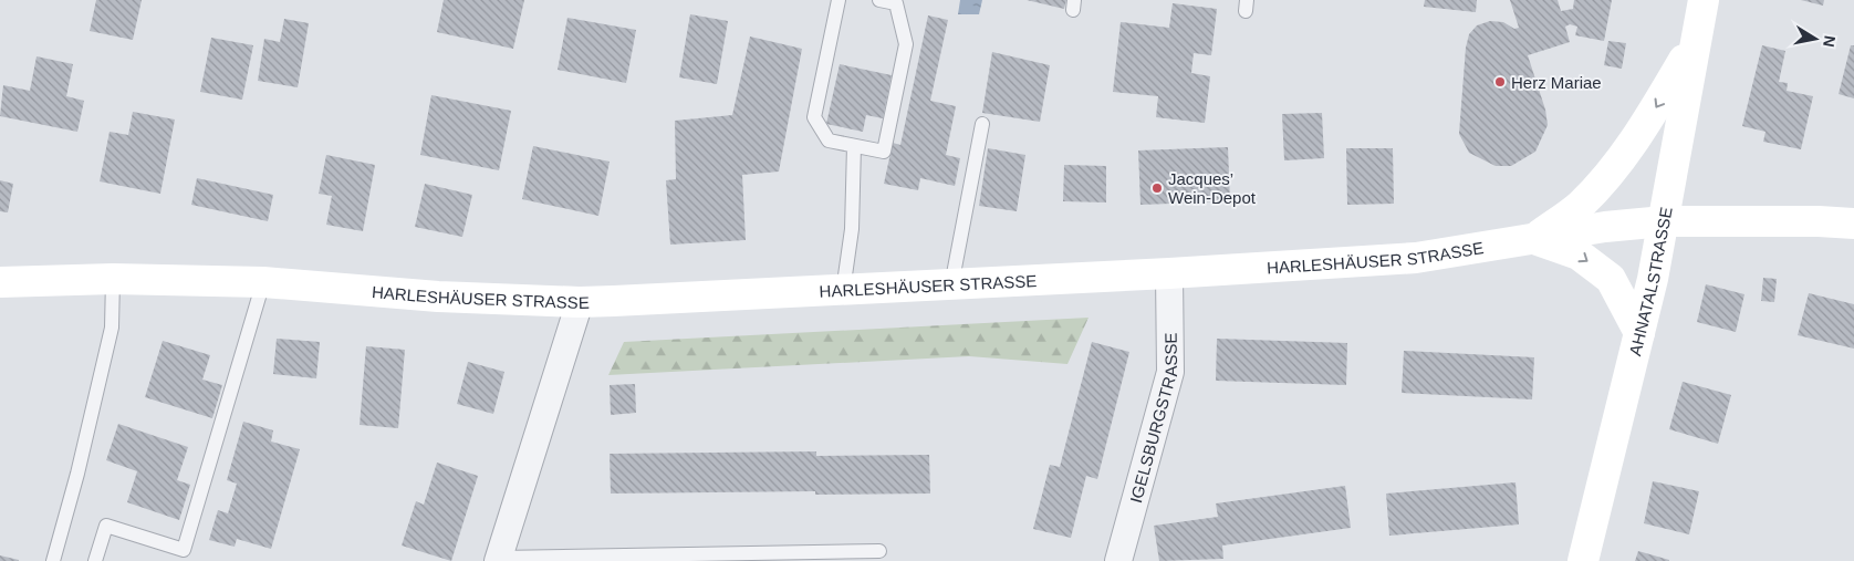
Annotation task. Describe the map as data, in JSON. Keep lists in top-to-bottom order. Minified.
{"streets":{"main road":["HARLESHÄUSER STRASSE","AHNATALSTRASSE"],"street":["IGELSBURGSTRASSE"]},"crossings":[["HARLESHÄUSER STRASSE","AHNATALSTRASSE"],["HARLESHÄUSER STRASSE","IGELSBURGSTRASSE"]],"places":["Herz Mariae","Jacques’ Wein-Depot"],"north":"right"}
